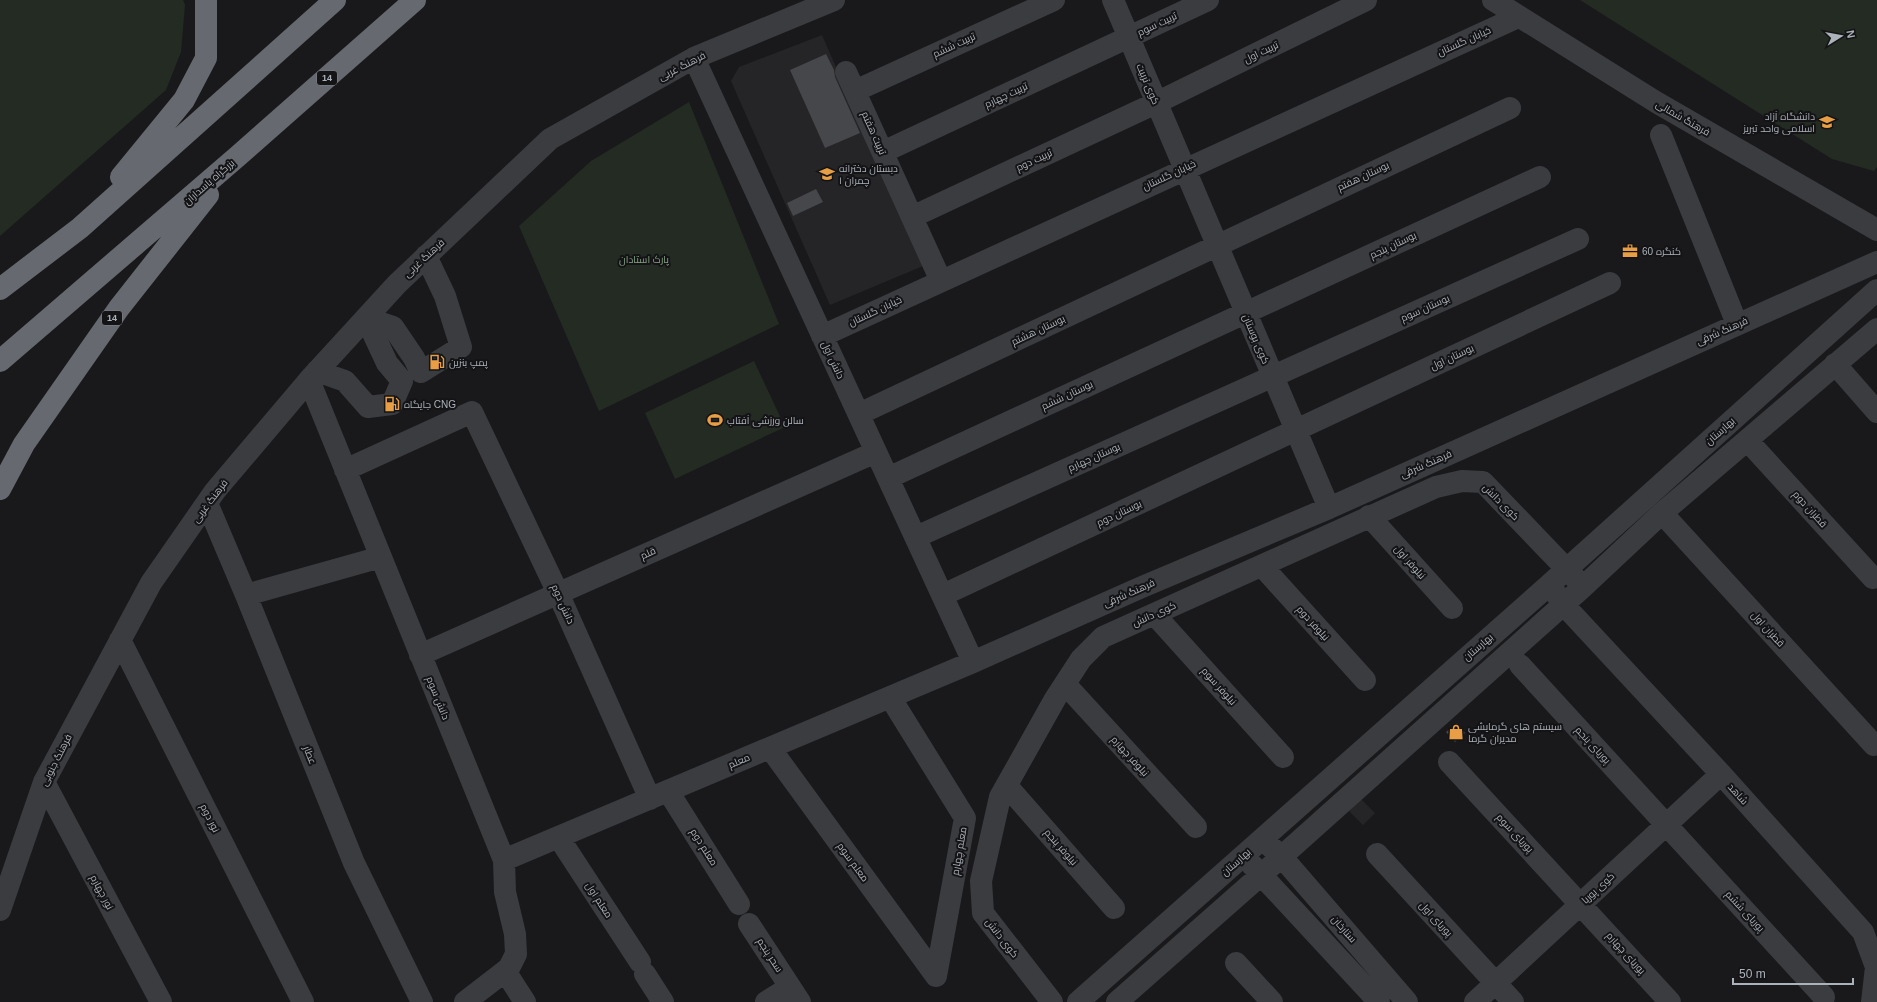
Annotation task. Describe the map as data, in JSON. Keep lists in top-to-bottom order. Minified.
{"streets":{"highway":["14","بزرگراه پاسداران"],"street":["تربیت سوم","خیابان گلستان","تربیت ششم","تربیت اول","فرهنگ غربی","کوی تربیت","تربیت چهارم","فرهنگ شمالی","تربیت هفتم","تربیت دوم","بوستان هفتم","بوستان پنجم","بوستان سوم","بوستان هشتم","فرهنگ شرقی","کوی بوستان","بوستان اول","دانش اول","بوستان ششم","بهارستان","بوستان چهارم","کوی دانش","قطران دوم","بوستان دوم","قلم","نیلوفر اول","دانش دوم","نیلوفر دوم","قطران اول","نیلوفر سوم","دانش سوم","پوریای پنجم","عطار","نیلوفر چهارم","فرهنگ جنوبی","معلم","شاهد","نور دوم","پوریای سوم","معلم دوم","نیلوفر پنجم","معلم چهارم","معلم سوم","کوی پوریا","نور چهارم","معلم اول","پوریای ششم","پوریای اول","ستارخان","پوریای چهارم","سحر پنجم"]},"crossings":[["تربیت سوم","کوی تربیت"],["تربیت سوم","تربیت چهارم"],["خیابان گلستان","کوی تربیت"],["خیابان گلستان","فرهنگ شمالی"],["خیابان گلستان","تربیت هفتم"],["خیابان گلستان","کوی بوستان"],["خیابان گلستان","دانش اول"],["تربیت ششم","تربیت هفتم"],["تربیت اول","کوی تربیت"],["تربیت اول","تربیت دوم"],["فرهنگ غربی","دانش اول"],["فرهنگ غربی","دانش سوم"],["فرهنگ غربی","عطار"],["فرهنگ غربی","فرهنگ جنوبی"],["فرهنگ غربی","نور دوم"],["14","بزرگراه پاسداران"],["کوی تربیت","تربیت چهارم"],["کوی تربیت","تربیت دوم"],["کوی تربیت","کوی بوستان"],["تربیت چهارم","تربیت هفتم"],["تربیت هفتم","تربیت دوم"],["بوستان هفتم","بوستان هشتم"],["بوستان هفتم","کوی بوستان"],["بوستان پنجم","کوی بوستان"],["بوستان پنجم","بوستان ششم"],["بوستان سوم","کوی بوستان"],["بوستان سوم","بوستان چهارم"],["بوستان هشتم","کوی بوستان"],["بوستان هشتم","دانش اول"],["فرهنگ شرقی","کوی بوستان"],["فرهنگ شرقی","دانش اول"],["فرهنگ شرقی","معلم"],["کوی بوستان","بوستان اول"],["کوی بوستان","بوستان ششم"],["کوی بوستان","بوستان چهارم"],["کوی بوستان","بوستان دوم"],["بوستان اول","بوستان دوم"],["دانش اول","بوستان ششم"],["دانش اول","بوستان چهارم"],["دانش اول","بوستان دوم"],["دانش اول","قلم"],["دانش اول","معلم"],["بهارستان","کوی دانش"],["بهارستان","شاهد"],["بهارستان","ستارخان"],["کوی دانش","نیلوفر اول"],["کوی دانش","نیلوفر دوم"],["کوی دانش","نیلوفر سوم"],["کوی دانش","نیلوفر چهارم"],["کوی دانش","نیلوفر پنجم"],["قلم","دانش دوم"],["قلم","دانش سوم"],["دانش دوم","دانش سوم"],["دانش دوم","معلم"],["دانش دوم","معلم دوم"],["دانش سوم","معلم"],["پوریای پنجم","کوی پوریا"],["پوریای پنجم","پوریای ششم"],["فرهنگ جنوبی","نور دوم"],["فرهنگ جنوبی","نور چهارم"],["معلم","معلم دوم"],["معلم","معلم چهارم"],["معلم","معلم سوم"],["معلم","معلم اول"],["شاهد","کوی پوریا"],["پوریای سوم","کوی پوریا"],["پوریای سوم","پوریای چهارم"],["معلم چهارم","معلم سوم"],["کوی پوریا","پوریای ششم"],["کوی پوریا","پوریای اول"],["کوی پوریا","پوریای چهارم"]],"parks":["پارک استادان"],"places":{"school or university":["دانشگاه آزاد اسلامی واحد تبریز","دبستان دخترانه چمران ۱"],"office":["کنگره 60"],"fuel station":["پمپ بنزین","جایگاه CNG"],"sports":["سالن ورزشی آفتاب"],"shop":["سیستم های گرمایشی مدیران گرما"]},"scale_bar":"50 m","north":"right"}
